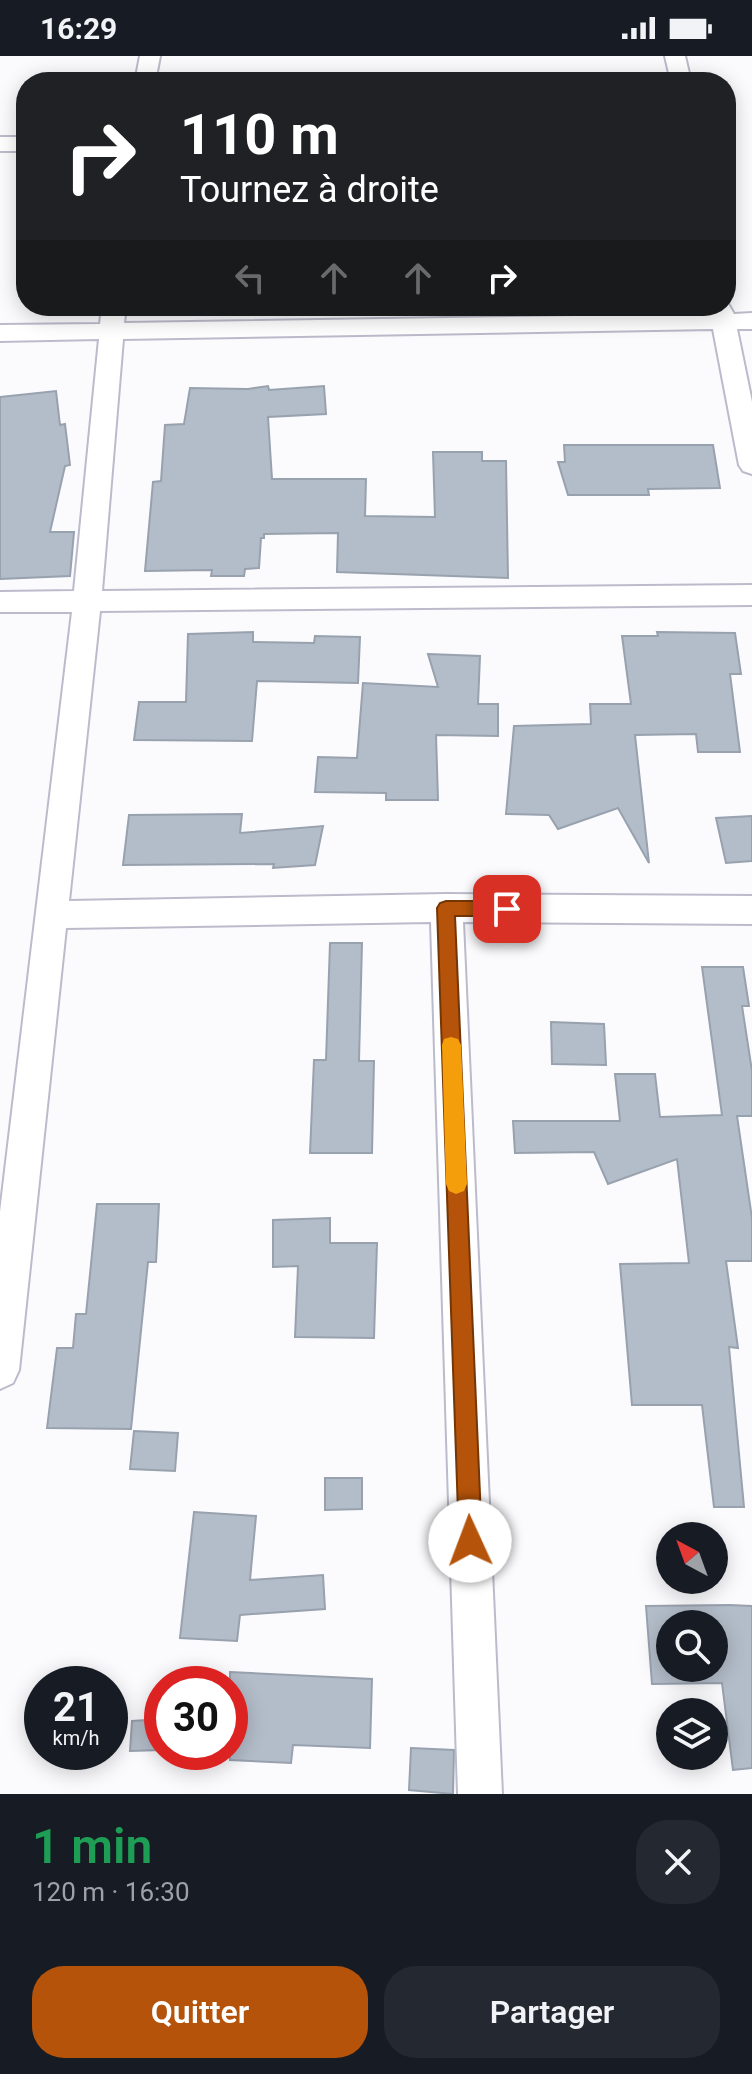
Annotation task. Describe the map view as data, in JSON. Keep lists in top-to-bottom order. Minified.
{"north":"top left","page":{"status":"16:29","turn":["110 m","Tournez à droite"],"speed":"21 km/h","limit":"30","heading":["1 min","120 m · 16:30"],"buttons":["Quitter","Partager"]}}
